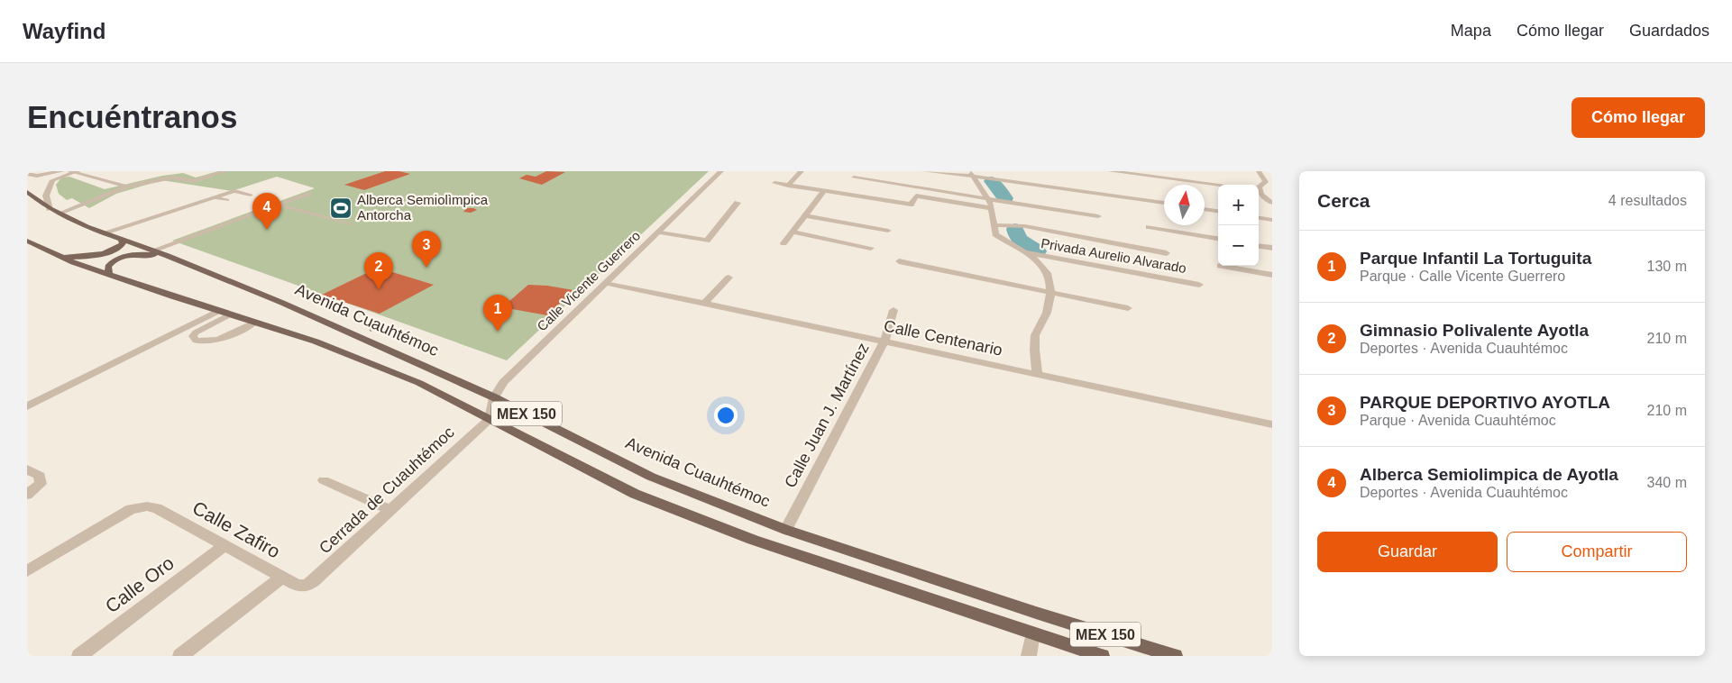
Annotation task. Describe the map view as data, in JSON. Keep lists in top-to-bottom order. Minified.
{"streets":{"main road":["Avenida Cuauhtémoc","MEX 150"],"street":["Privada Aurelio Alvarado","Calle Vicente Guerrero","Calle Centenario","Calle Juan J. Martínez","Cerrada de Cuauhtémoc","Calle Zafiro","Calle Oro"]},"crossings":[["Calle Vicente Guerrero","Avenida Cuauhtémoc"],["Calle Vicente Guerrero","Calle Centenario"],["Calle Vicente Guerrero","MEX 150"],["Calle Vicente Guerrero","Cerrada de Cuauhtémoc"],["Avenida Cuauhtémoc","Calle Juan J. Martínez"],["Calle Centenario","Calle Juan J. Martínez"],["MEX 150","Cerrada de Cuauhtémoc"],["Cerrada de Cuauhtémoc","Calle Zafiro"],["Calle Zafiro","Calle Oro"]],"places":{"sports":["Alberca Semiolìmpica Antorcha"]},"north":"top","page":{"header":"Wayfind","nav":["Mapa","Cómo llegar","Guardados"],"buttons":["Cómo llegar",["Guardar","Compartir"]],"title":"Encuéntranos","heading":["Cerca","4 resultados"],"map_buttons":["+","−"],"pins":["4","3","2","1"],"list":[{"mark":"1","name":"Parque Infantil La Tortuguita","note":"Parque · Calle Vicente Guerrero","value":"130 m"},{"mark":"2","name":"Gimnasio Polivalente Ayotla","note":"Deportes · Avenida Cuauhtémoc","value":"210 m"},{"mark":"3","name":"PARQUE DEPORTIVO AYOTLA","note":"Parque · Avenida Cuauhtémoc","value":"210 m"},{"mark":"4","name":"Alberca Semiolimpica de Ayotla","note":"Deportes · Avenida Cuauhtémoc","value":"340 m"}]}}
